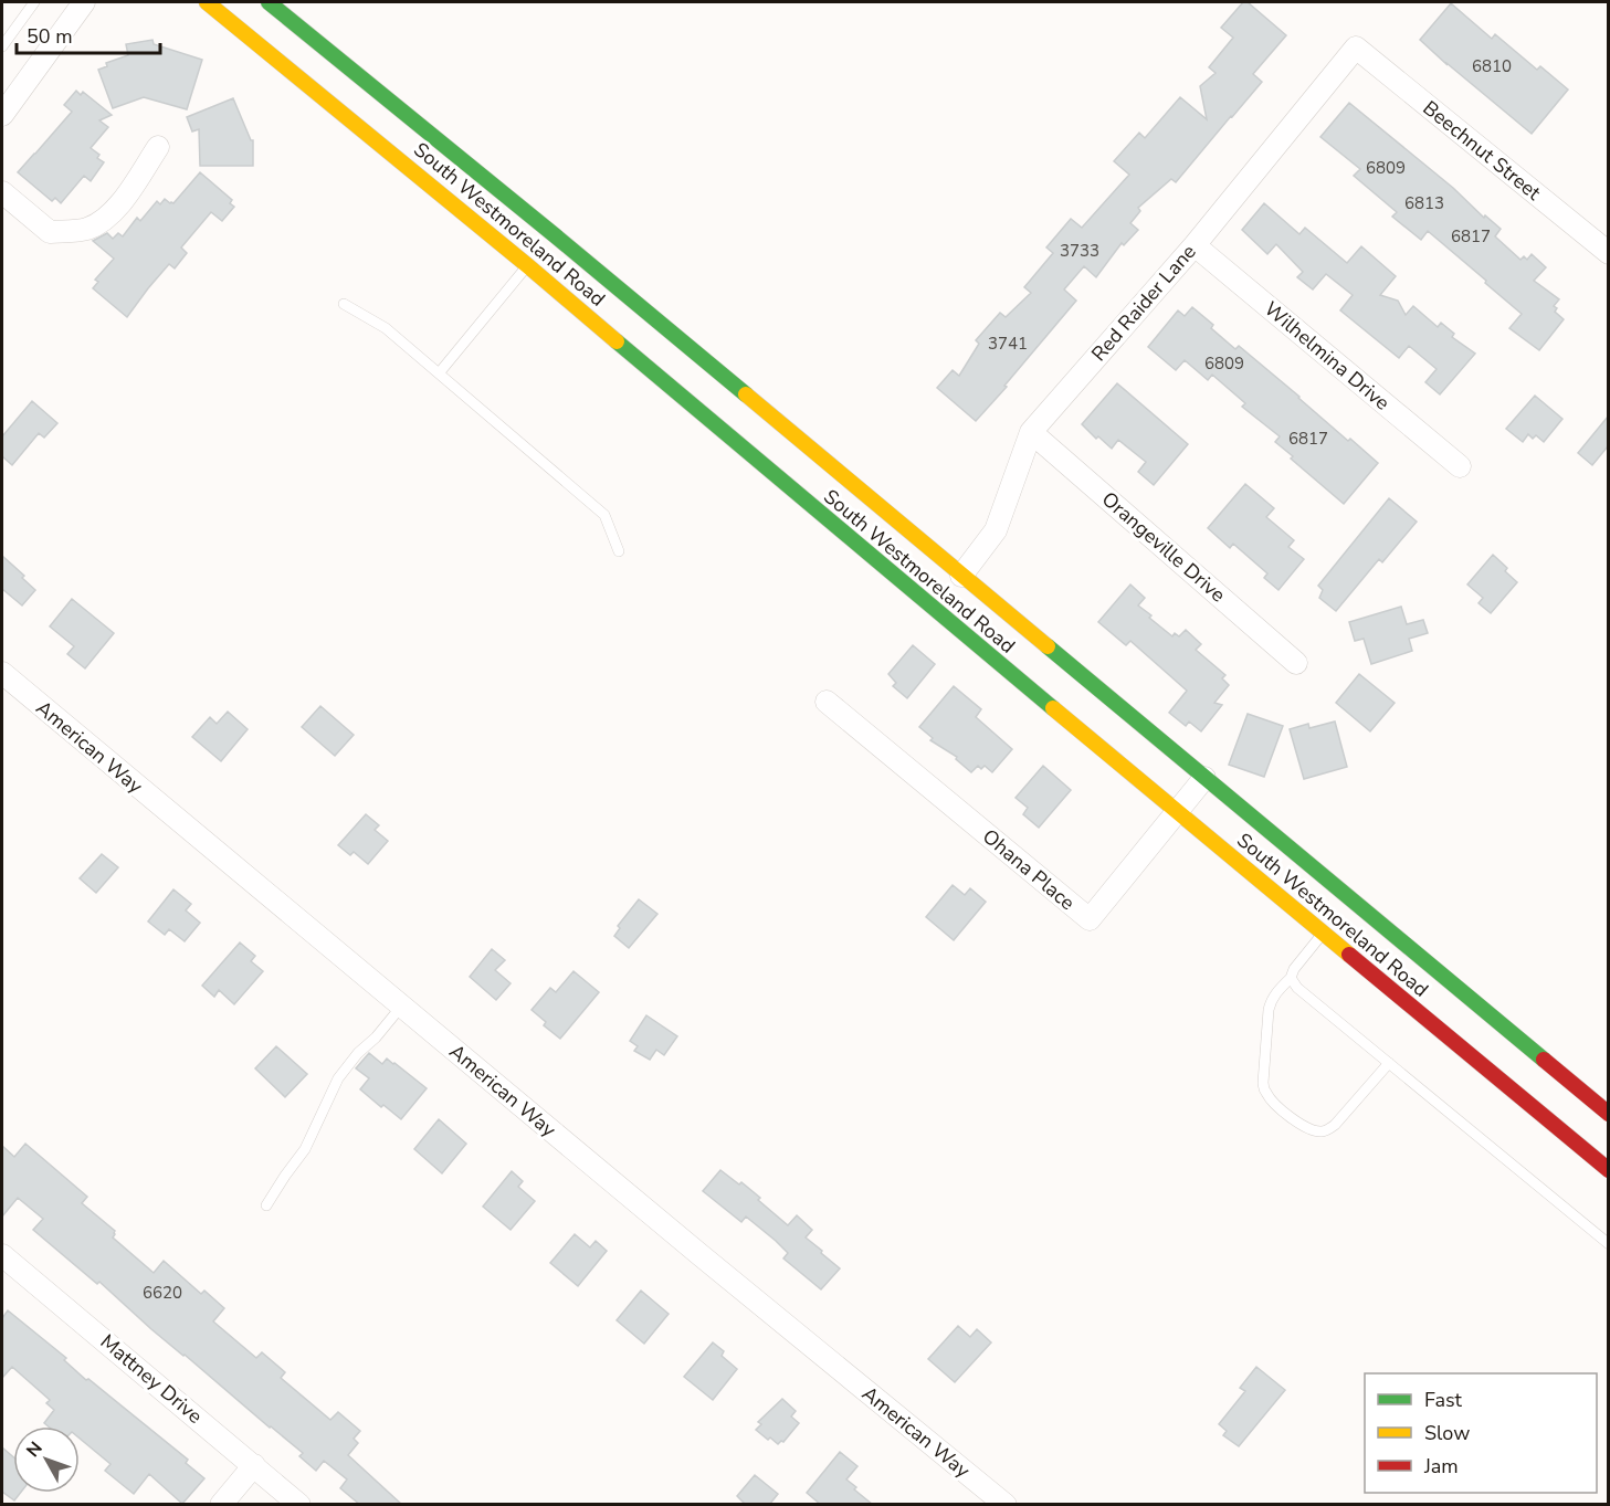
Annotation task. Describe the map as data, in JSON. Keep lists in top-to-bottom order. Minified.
{"streets":{"main road":["South Westmoreland Road"],"street":["Beechnut Street","Red Raider Lane","Wilhelmina Drive","Orangeville Drive","American Way","Ohana Place","Mattney Drive"]},"crossings":[["Beechnut Street","Red Raider Lane"],["South Westmoreland Road","Red Raider Lane"],["South Westmoreland Road","Ohana Place"],["Red Raider Lane","Wilhelmina Drive"],["Red Raider Lane","Orangeville Drive"]],"house_numbers":["6810","6809","6813","6817","3733","3741","6809","6817","6620"],"legend":["Fast","Slow","Jam"],"scale_bar":"50 m","north":"top left"}
